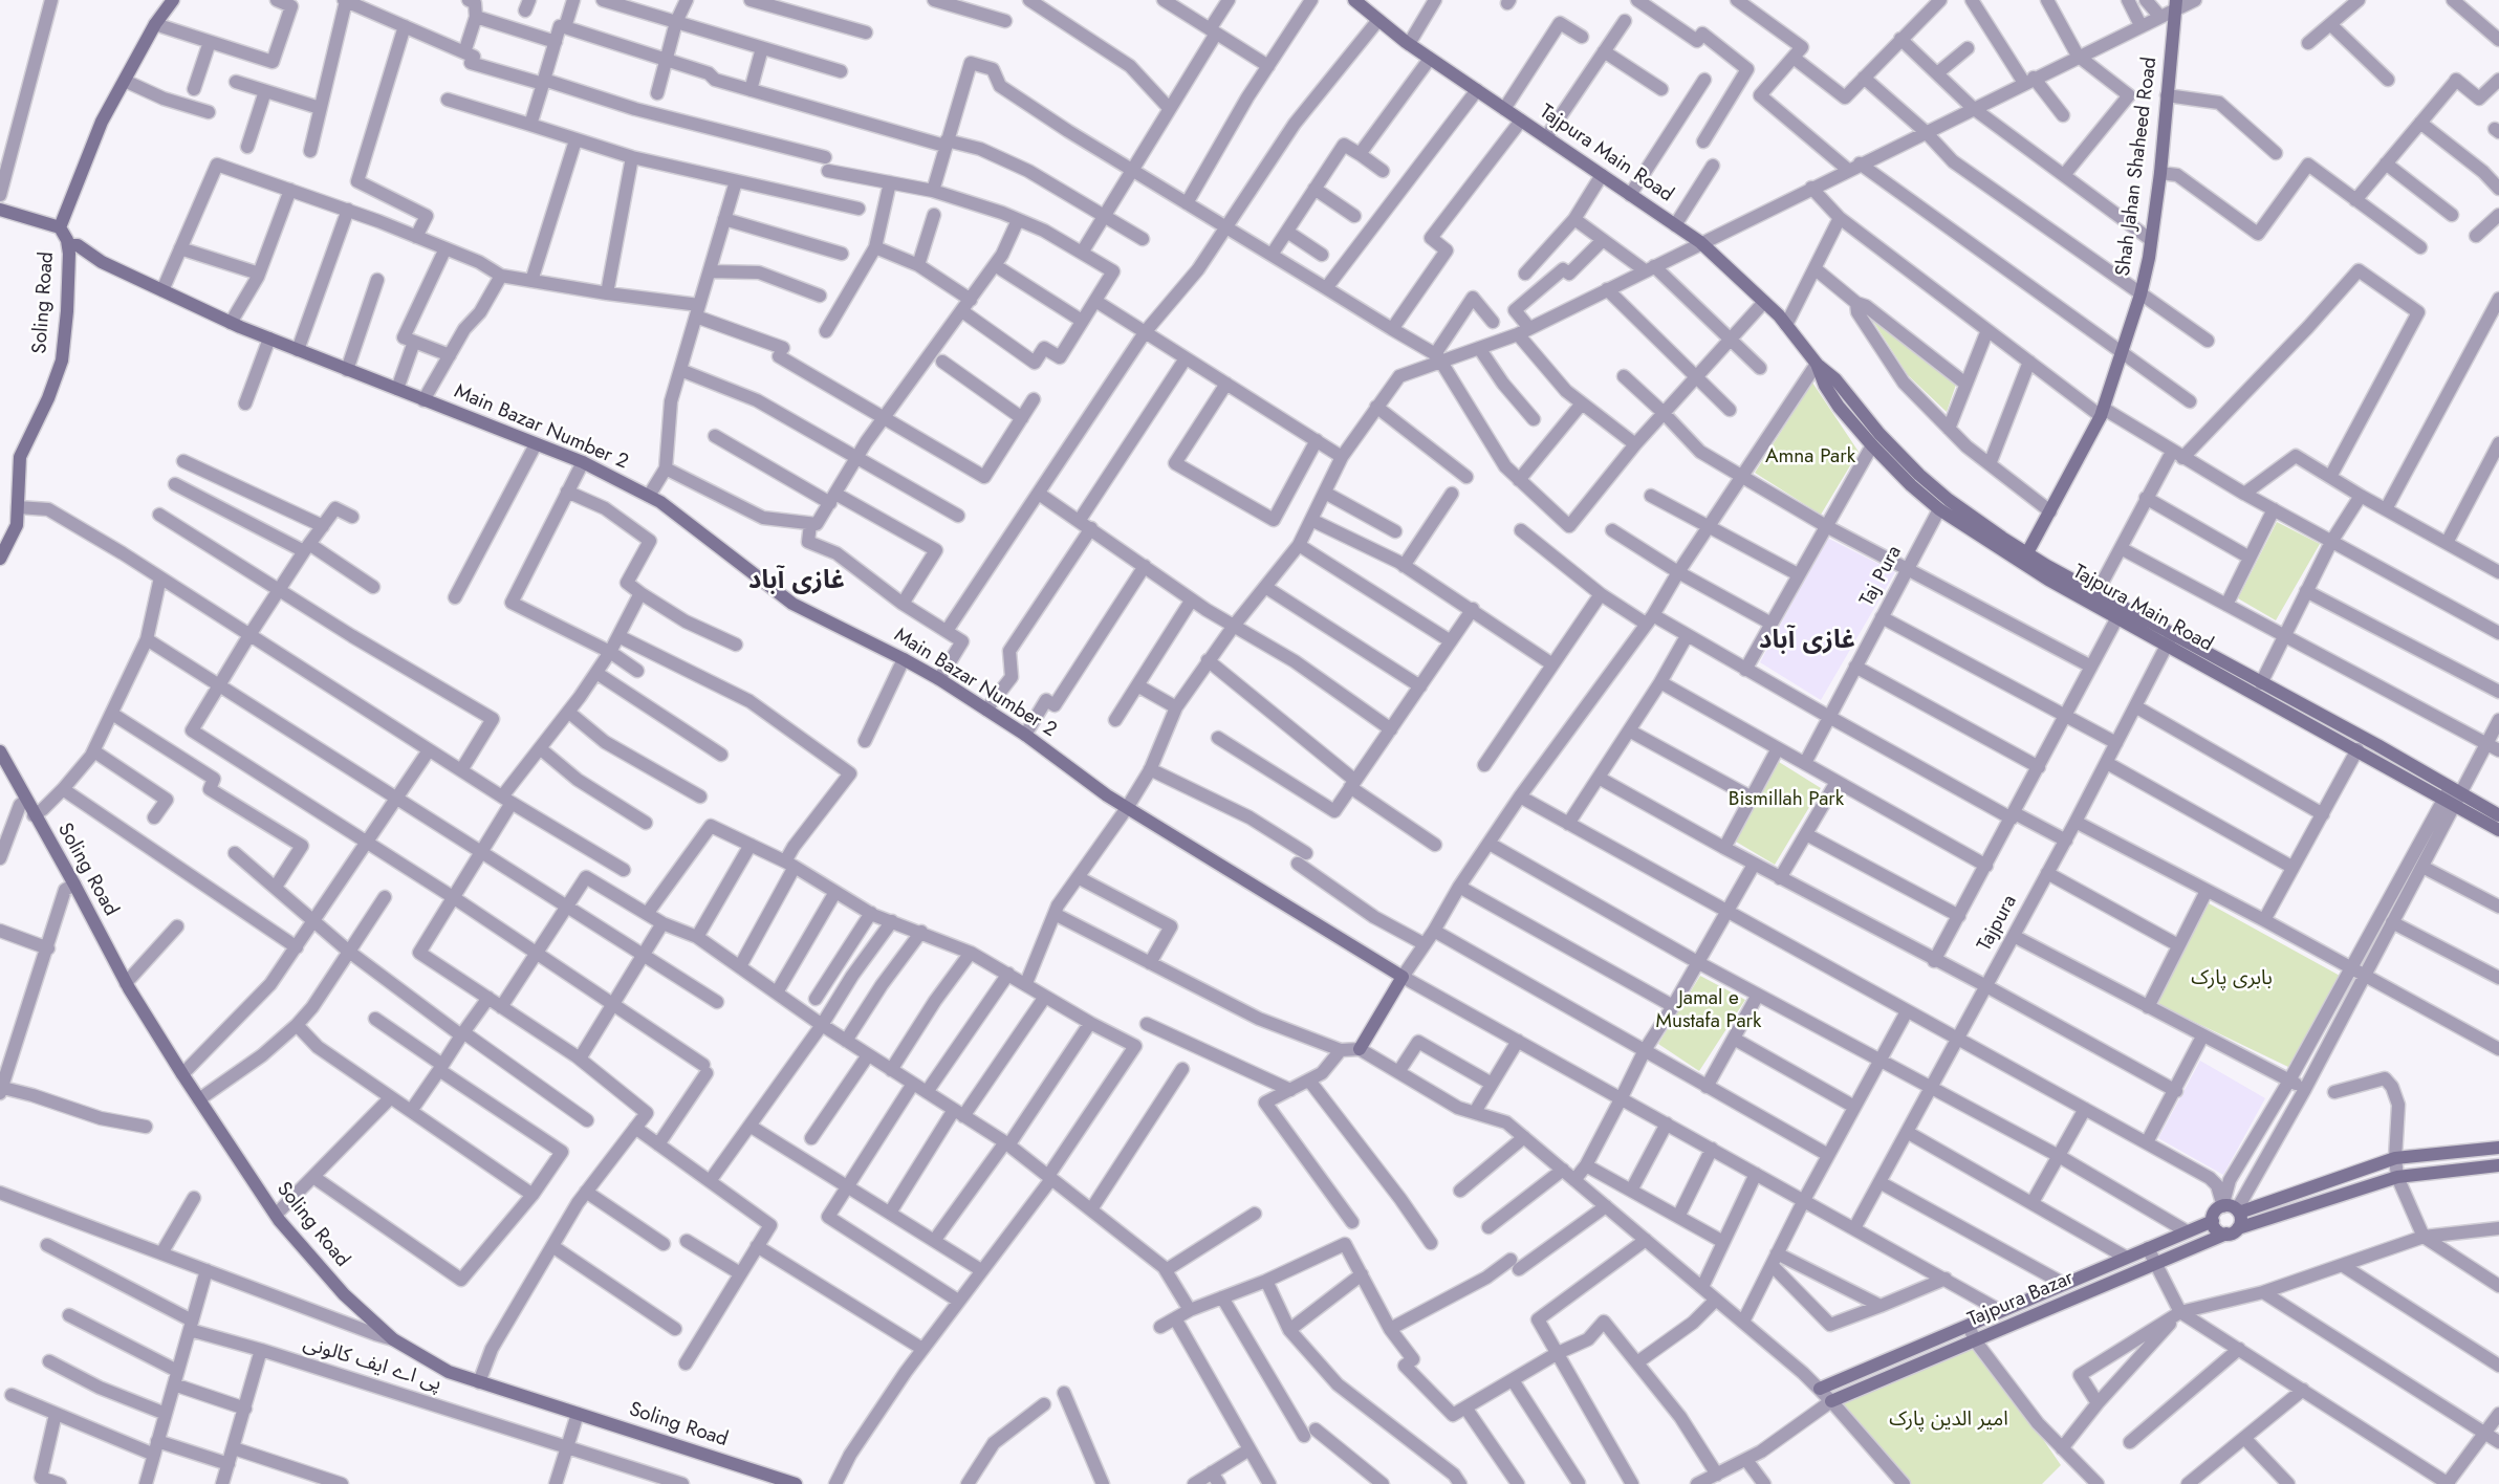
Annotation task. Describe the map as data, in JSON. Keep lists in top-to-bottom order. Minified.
{"streets":{"street":["Tajpura Main Road","Shah Jahan Shaheed Road","Soling Road","Main Bazar Number 2","Taj Pura","Tajpura","Tajpura Bazar","پی اے ایف کالونی"]},"crossings":[["Tajpura Main Road","Shah Jahan Shaheed Road"],["Tajpura Main Road","Taj Pura"],["Tajpura Main Road","Tajpura"],["Soling Road","Main Bazar Number 2"]],"districts":["غازى آباد","غازى آباد"],"parks":["Amna Park","Bismillah Park","بابری پارک","Jamal e Mustafa Park","امیر الدین پارک"]}
